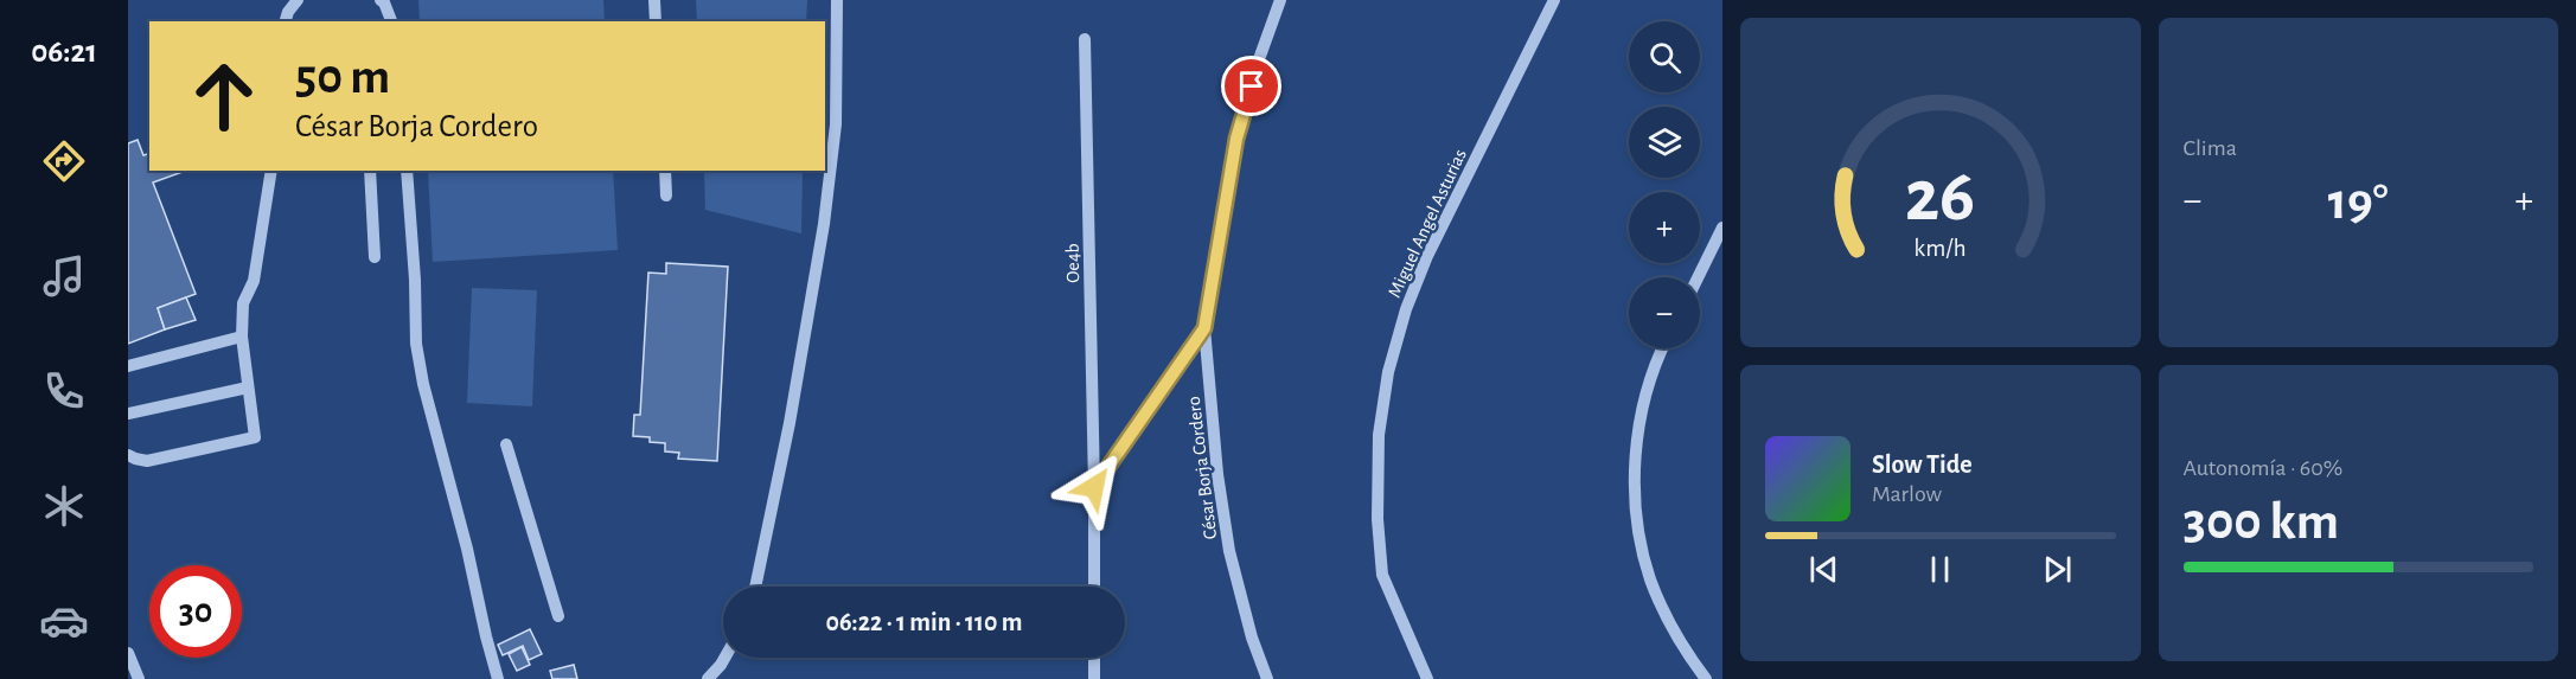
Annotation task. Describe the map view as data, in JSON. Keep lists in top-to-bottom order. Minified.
{"streets":{"street":["Miguel Angel Asturias","Oe4b","César Borja Cordero"]},"page":{"tabs":"06:21","tile":["Clima",["Autonomía · 60%","300 km"]],"map_buttons":["+","−"],"turn":["50 m","César Borja Cordero"],"heat":["−","19°","+"],"song":["Slow Tide","Marlow"],"limit":"30","trip":"06:22 · 1 min · 110 m","gauge":["26","km/h"]}}
